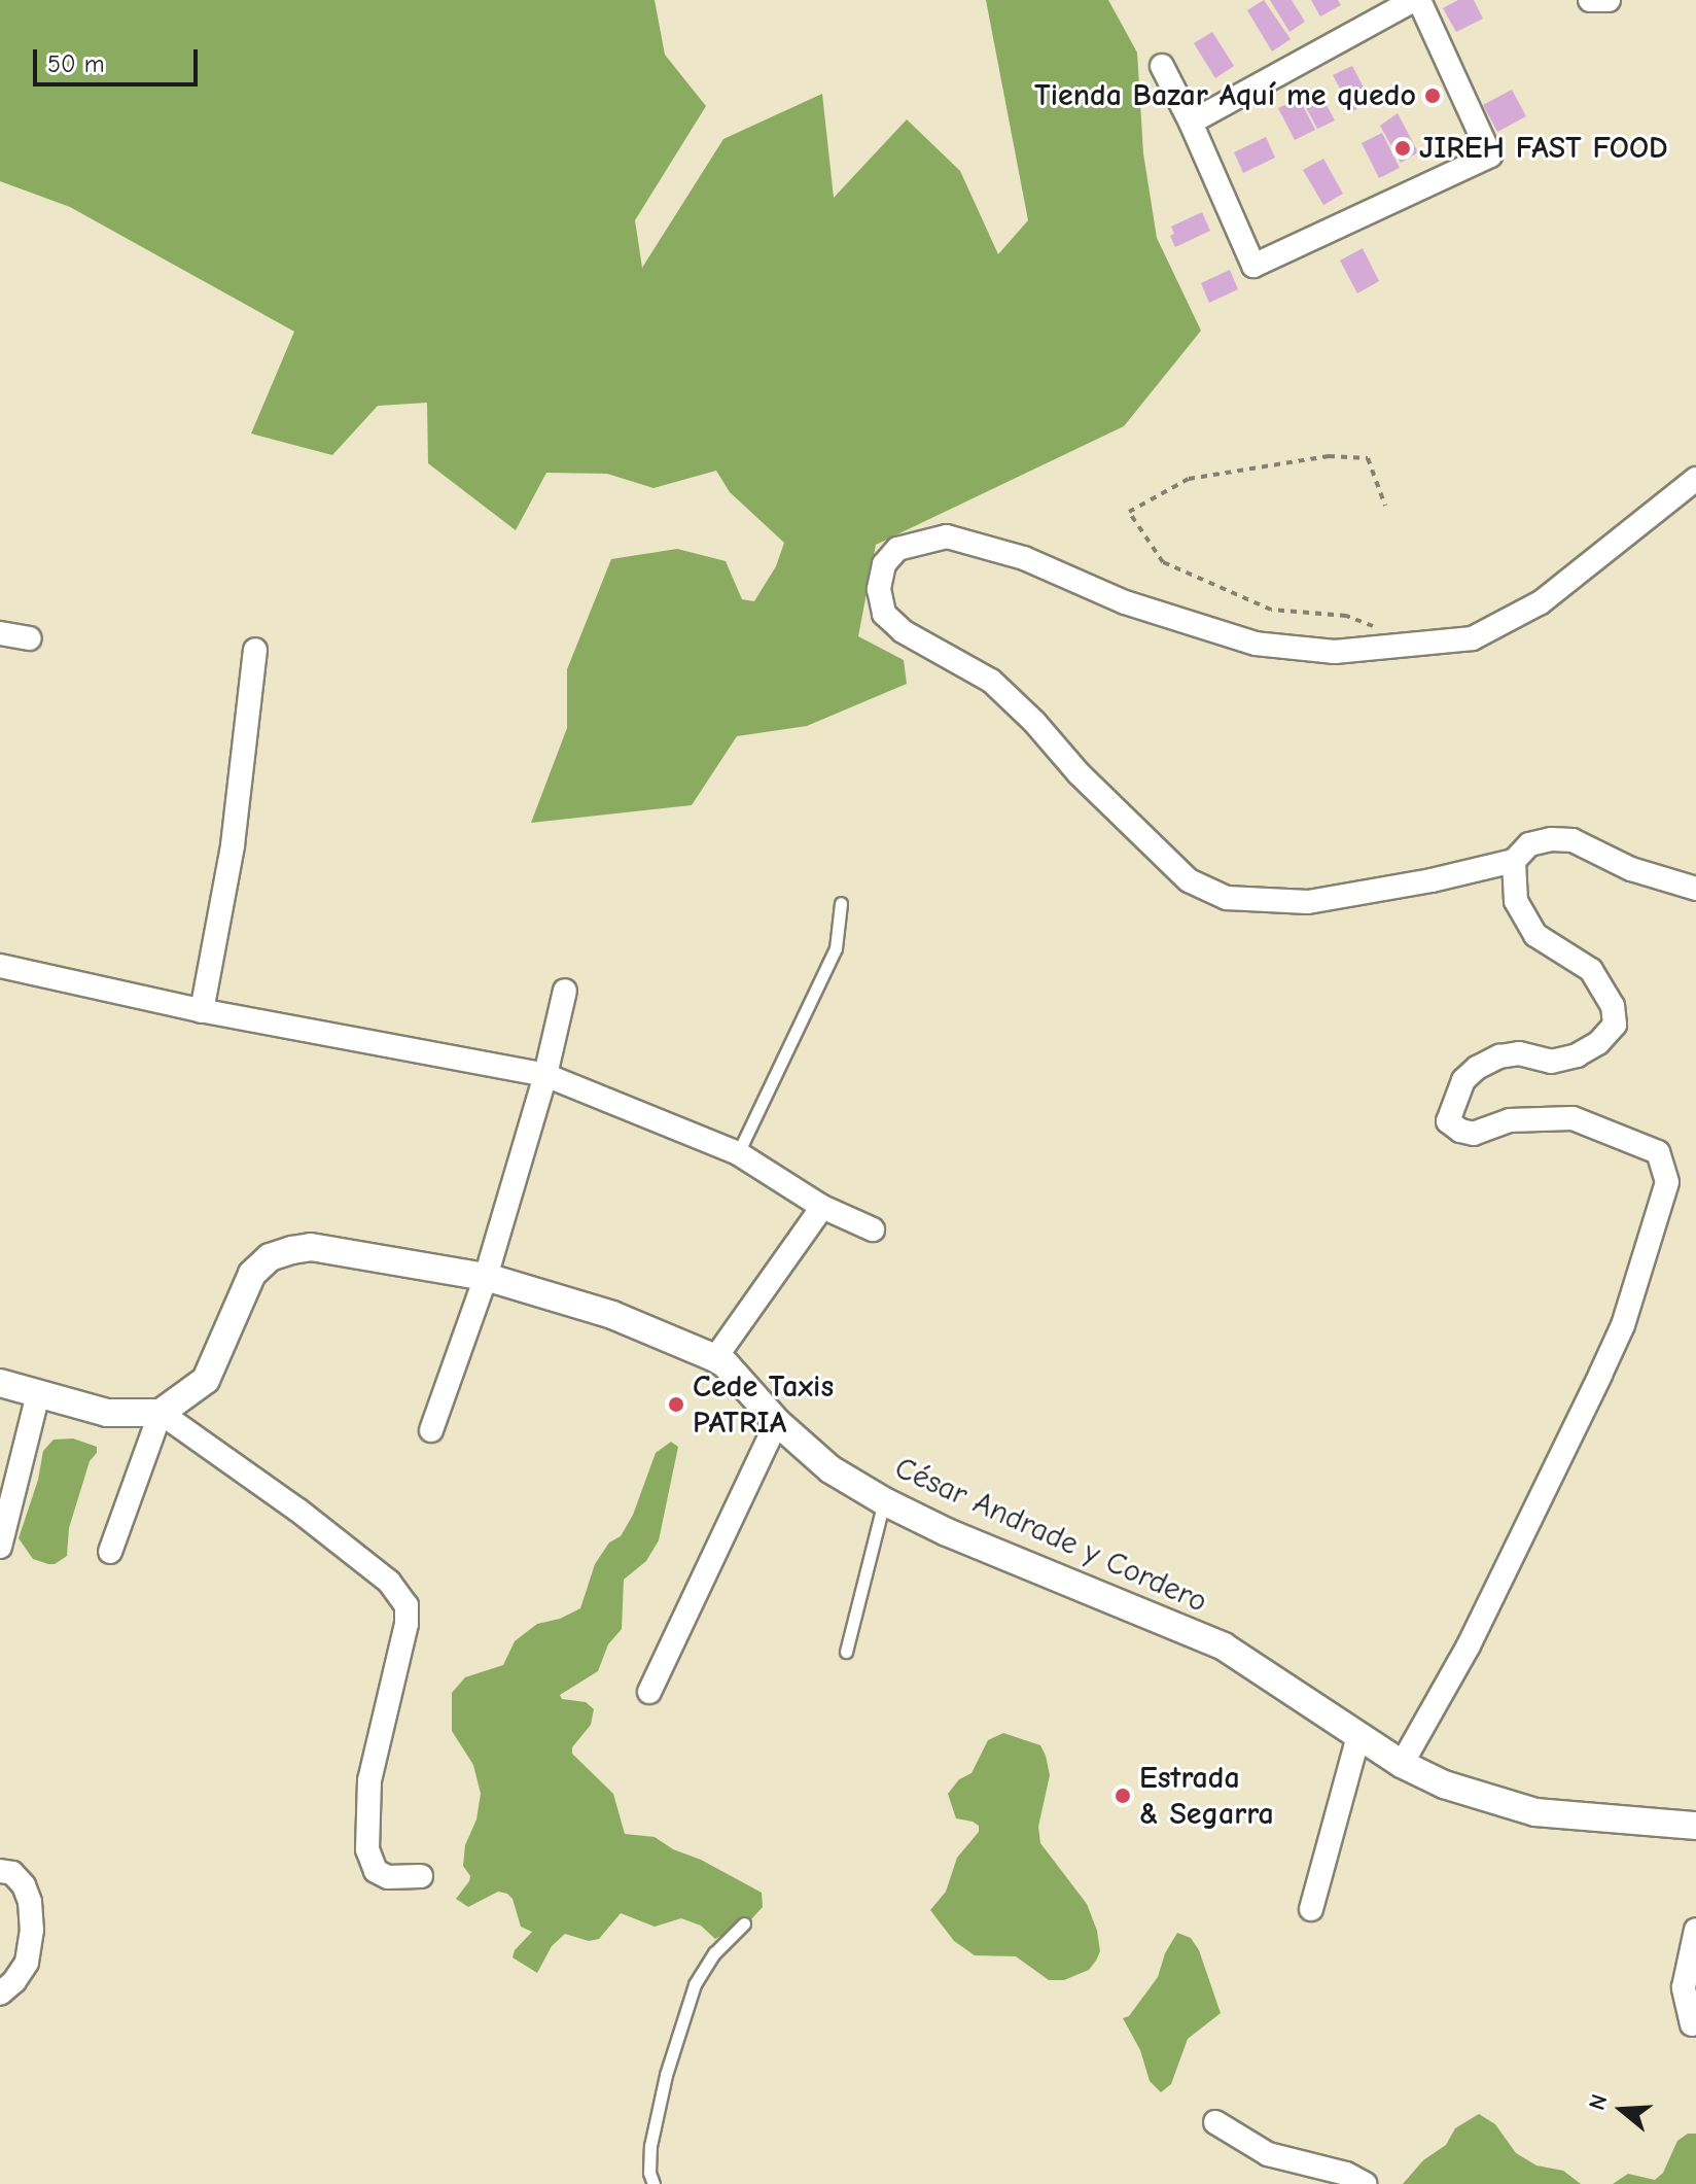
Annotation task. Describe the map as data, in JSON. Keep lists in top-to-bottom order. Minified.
{"streets":{"street":["César Andrade y Cordero"]},"places":["Tienda Bazar Aquí me quedo","JIREH FAST FOOD","Cede Taxis PATRIA","Estrada & Segarra"],"scale_bar":"50 m","north":"left"}
